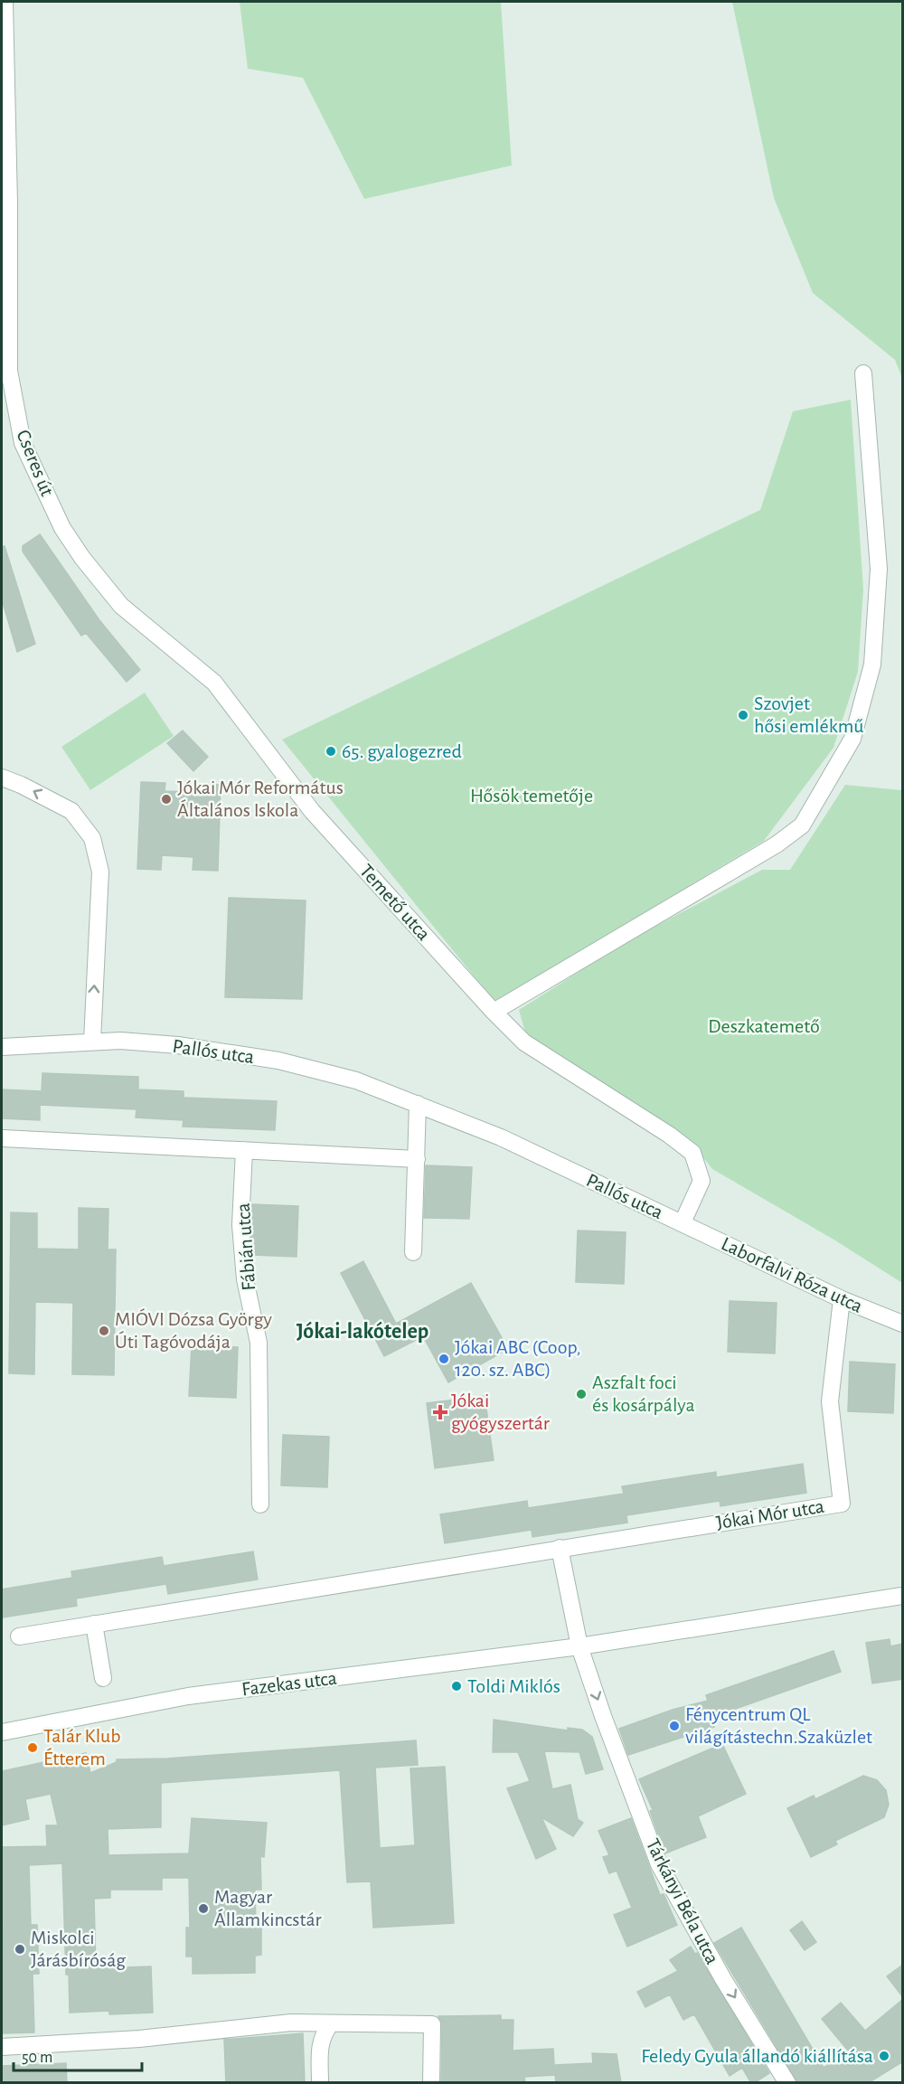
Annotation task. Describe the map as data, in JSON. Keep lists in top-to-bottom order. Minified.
{"streets":{"street":["Cseres út","Temető utca","Pallós utca","Fábián utca","Laborfalvi Róza utca","Jókai Mór utca","Fazekas utca","Tárkányi Béla utca"]},"crossings":[["Cseres út","Temető utca"],["Temető utca","Pallós utca"],["Temető utca","Laborfalvi Róza utca"],["Pallós utca","Laborfalvi Róza utca"],["Laborfalvi Róza utca","Jókai Mór utca"],["Jókai Mór utca","Tárkányi Béla utca"],["Fazekas utca","Tárkányi Béla utca"]],"one_way":["Tárkányi Béla utca"],"districts":["Jókai-lakótelep"],"parks":["Hősök temetője","Deszkatemető"],"places":{"other":["Szovjet hősi emlékmű","65. gyalogezred","Jókai Mór Református Általános Iskola","MIÓVI Dózsa György Úti Tagóvodája","Jókai ABC (Coop, 120. sz. ABC)","Aszfalt foci és kosárpálya","Toldi Miklós","Fénycentrum QL világítástechn.Szaküzlet","Talár Klub Étterem","Magyar Államkincstár","Miskolci Járásbíróság","Feledy Gyula állandó kiállítása"],"health":["Jókai gyógyszertár"]},"scale_bar":"50 m"}
